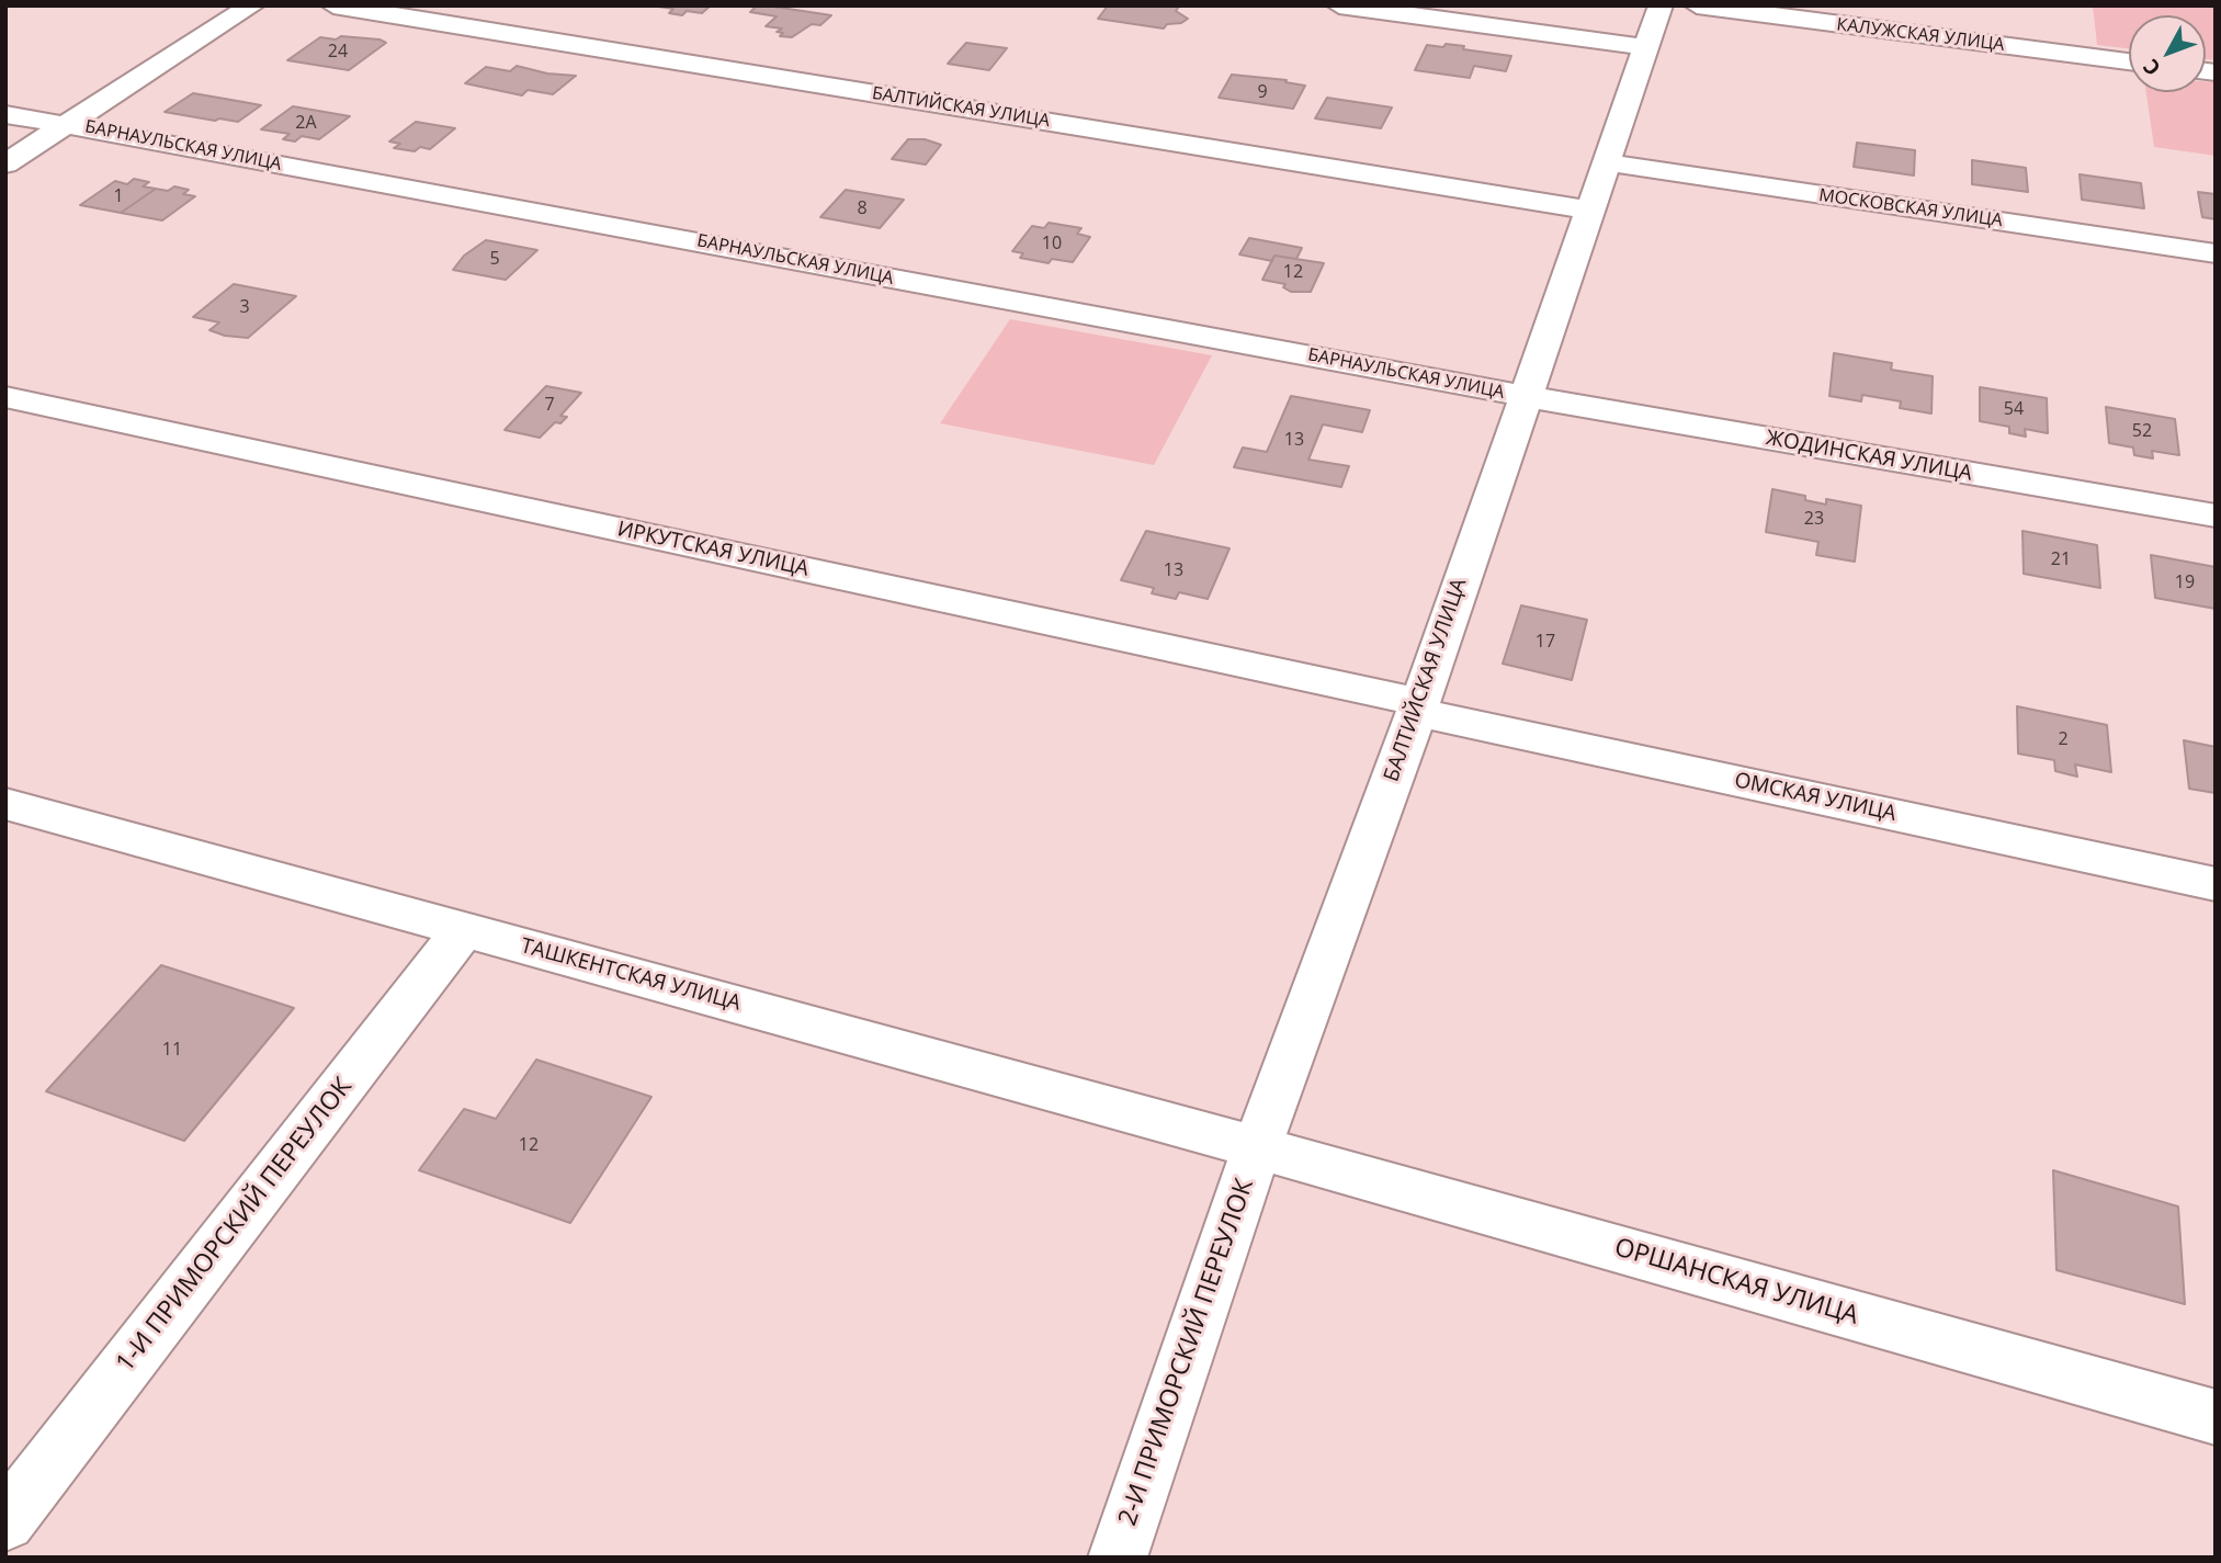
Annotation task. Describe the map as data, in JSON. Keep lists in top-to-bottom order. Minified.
{"streets":{"street":["КАЛУЖСКАЯ УЛИЦА","БАЛТИЙСКАЯ УЛИЦА","БАРНАУЛЬСКАЯ УЛИЦА","МОСКОВСКАЯ УЛИЦА","ЖОДИНСКАЯ УЛИЦА","ИРКУТСКАЯ УЛИЦА","ОМСКАЯ УЛИЦА","ТАШКЕНТСКАЯ УЛИЦА","1-И ПРИМОРСКИЙ ПЕРЕУЛОК","ОРШАНСКАЯ УЛИЦА","2-И ПРИМОРСКИЙ ПЕРЕУЛОК"]},"crossings":[["БАЛТИЙСКАЯ УЛИЦА","БАРНАУЛЬСКАЯ УЛИЦА"],["БАЛТИЙСКАЯ УЛИЦА","МОСКОВСКАЯ УЛИЦА"],["БАЛТИЙСКАЯ УЛИЦА","ЖОДИНСКАЯ УЛИЦА"],["БАЛТИЙСКАЯ УЛИЦА","ИРКУТСКАЯ УЛИЦА"],["БАЛТИЙСКАЯ УЛИЦА","ОМСКАЯ УЛИЦА"],["БАЛТИЙСКАЯ УЛИЦА","ТАШКЕНТСКАЯ УЛИЦА"],["БАЛТИЙСКАЯ УЛИЦА","ОРШАНСКАЯ УЛИЦА"],["БАЛТИЙСКАЯ УЛИЦА","2-И ПРИМОРСКИЙ ПЕРЕУЛОК"],["БАРНАУЛЬСКАЯ УЛИЦА","ЖОДИНСКАЯ УЛИЦА"],["ИРКУТСКАЯ УЛИЦА","ОМСКАЯ УЛИЦА"],["ТАШКЕНТСКАЯ УЛИЦА","1-И ПРИМОРСКИЙ ПЕРЕУЛОК"],["ТАШКЕНТСКАЯ УЛИЦА","ОРШАНСКАЯ УЛИЦА"],["ТАШКЕНТСКАЯ УЛИЦА","2-И ПРИМОРСКИЙ ПЕРЕУЛОК"],["ОРШАНСКАЯ УЛИЦА","2-И ПРИМОРСКИЙ ПЕРЕУЛОК"]],"house_numbers":["24","9","2А","1","8","10","5","12","3","7","54","52","13","23","21","13","19","17","2","11","12"],"north":"bottom left"}
